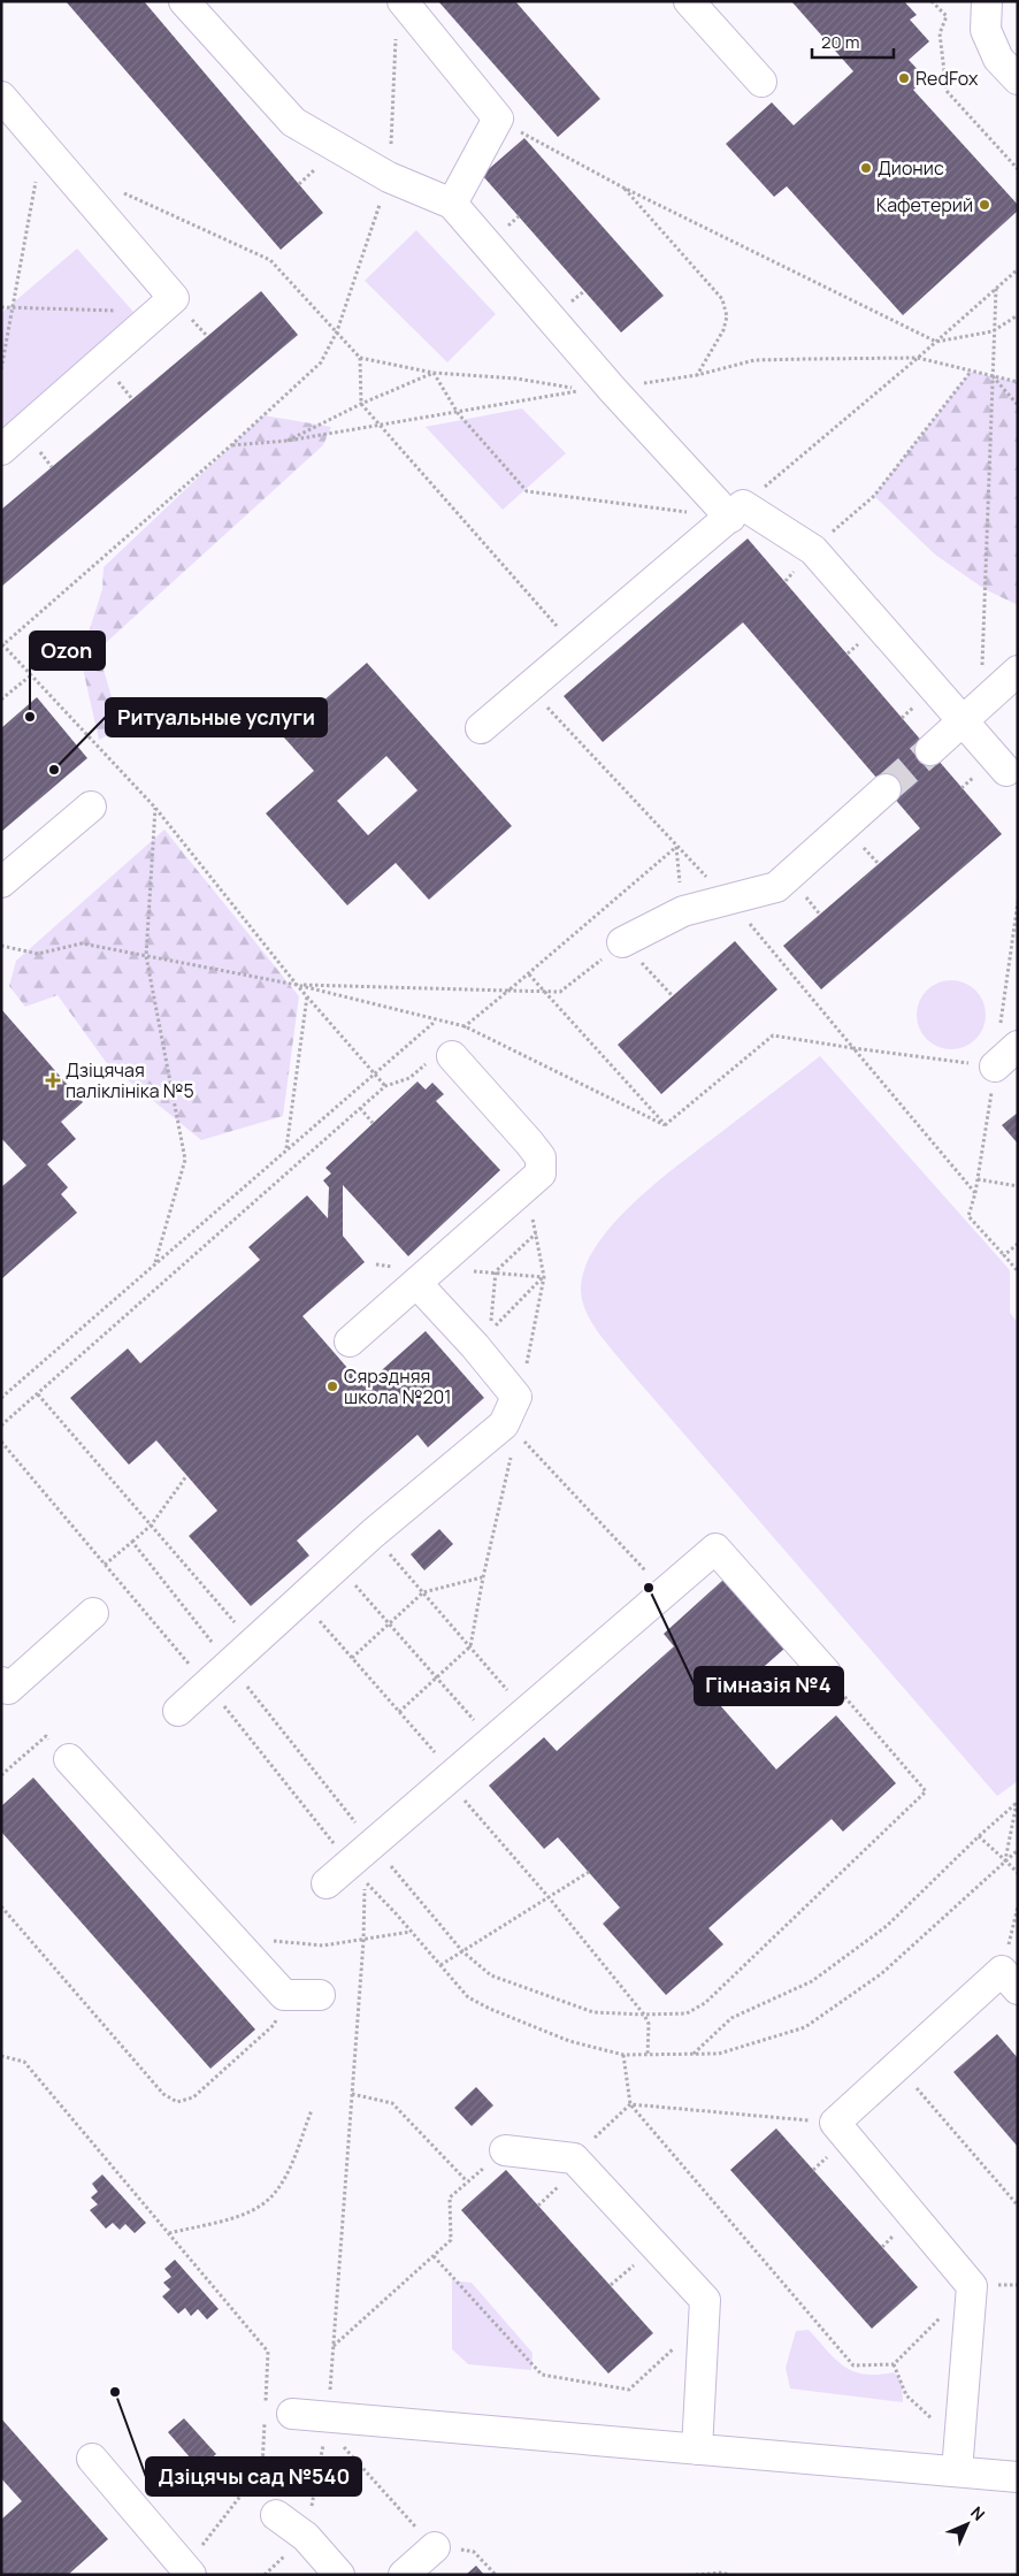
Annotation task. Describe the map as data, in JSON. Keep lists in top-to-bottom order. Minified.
{"places":{"other":["RedFox","Дионис","Кафетерий","Ozon","Ритуальные услуги","Сярэдняя школа №201","Гімназія №4","Дзіцячы сад №540"],"health":["Дзіцячая паліклініка №5"]},"scale_bar":"20 m","north":"top right"}
